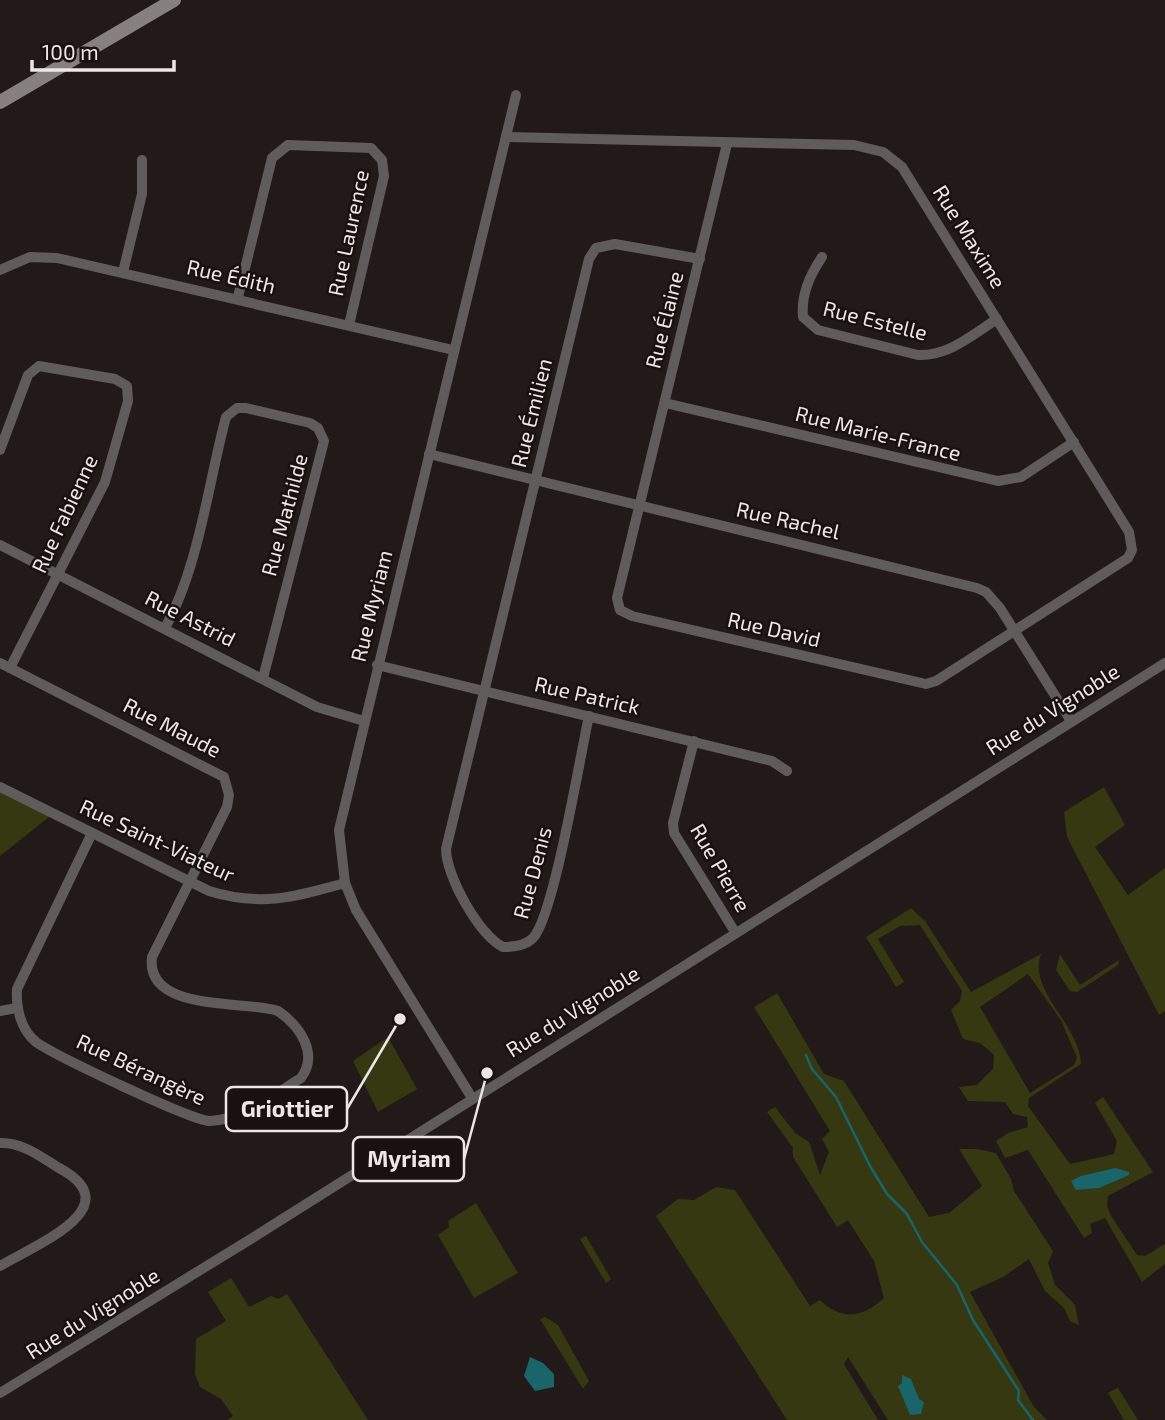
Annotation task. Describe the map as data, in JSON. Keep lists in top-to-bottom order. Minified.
{"streets":{"street":["Rue Laurence","Rue Maxime","Rue Édith","Rue Élaine","Rue Estelle","Rue Émilien","Rue Marie-France","Rue Fabienne","Rue Mathilde","Rue Rachel","Rue Myriam","Rue Astrid","Rue David","Rue Patrick","Rue du Vignoble","Rue Maude","Rue Saint-Viateur","Rue Pierre","Rue Denis","Rue Bérangère"]},"crossings":[["Rue Laurence","Rue Édith"],["Rue Maxime","Rue Élaine"],["Rue Maxime","Rue Estelle"],["Rue Maxime","Rue Marie-France"],["Rue Maxime","Rue Rachel"],["Rue Maxime","Rue Myriam"],["Rue Maxime","Rue David"],["Rue Édith","Rue Myriam"],["Rue Élaine","Rue Émilien"],["Rue Élaine","Rue Marie-France"],["Rue Élaine","Rue Rachel"],["Rue Élaine","Rue David"],["Rue Émilien","Rue Rachel"],["Rue Émilien","Rue Patrick"],["Rue Émilien","Rue Denis"],["Rue Fabienne","Rue Astrid"],["Rue Fabienne","Rue Maude"],["Rue Mathilde","Rue Astrid"],["Rue Rachel","Rue Myriam"],["Rue Rachel","Rue David"],["Rue Rachel","Rue du Vignoble"],["Rue Myriam","Rue Astrid"],["Rue Myriam","Rue Patrick"],["Rue Myriam","Rue du Vignoble"],["Rue Myriam","Rue Saint-Viateur"],["Rue Patrick","Rue Pierre"],["Rue Patrick","Rue Denis"],["Rue du Vignoble","Rue Pierre"],["Rue Maude","Rue Saint-Viateur"],["Rue Maude","Rue Bérangère"],["Rue Saint-Viateur","Rue Bérangère"]],"places":["Griottier","Myriam"],"scale_bar":"100 m"}
